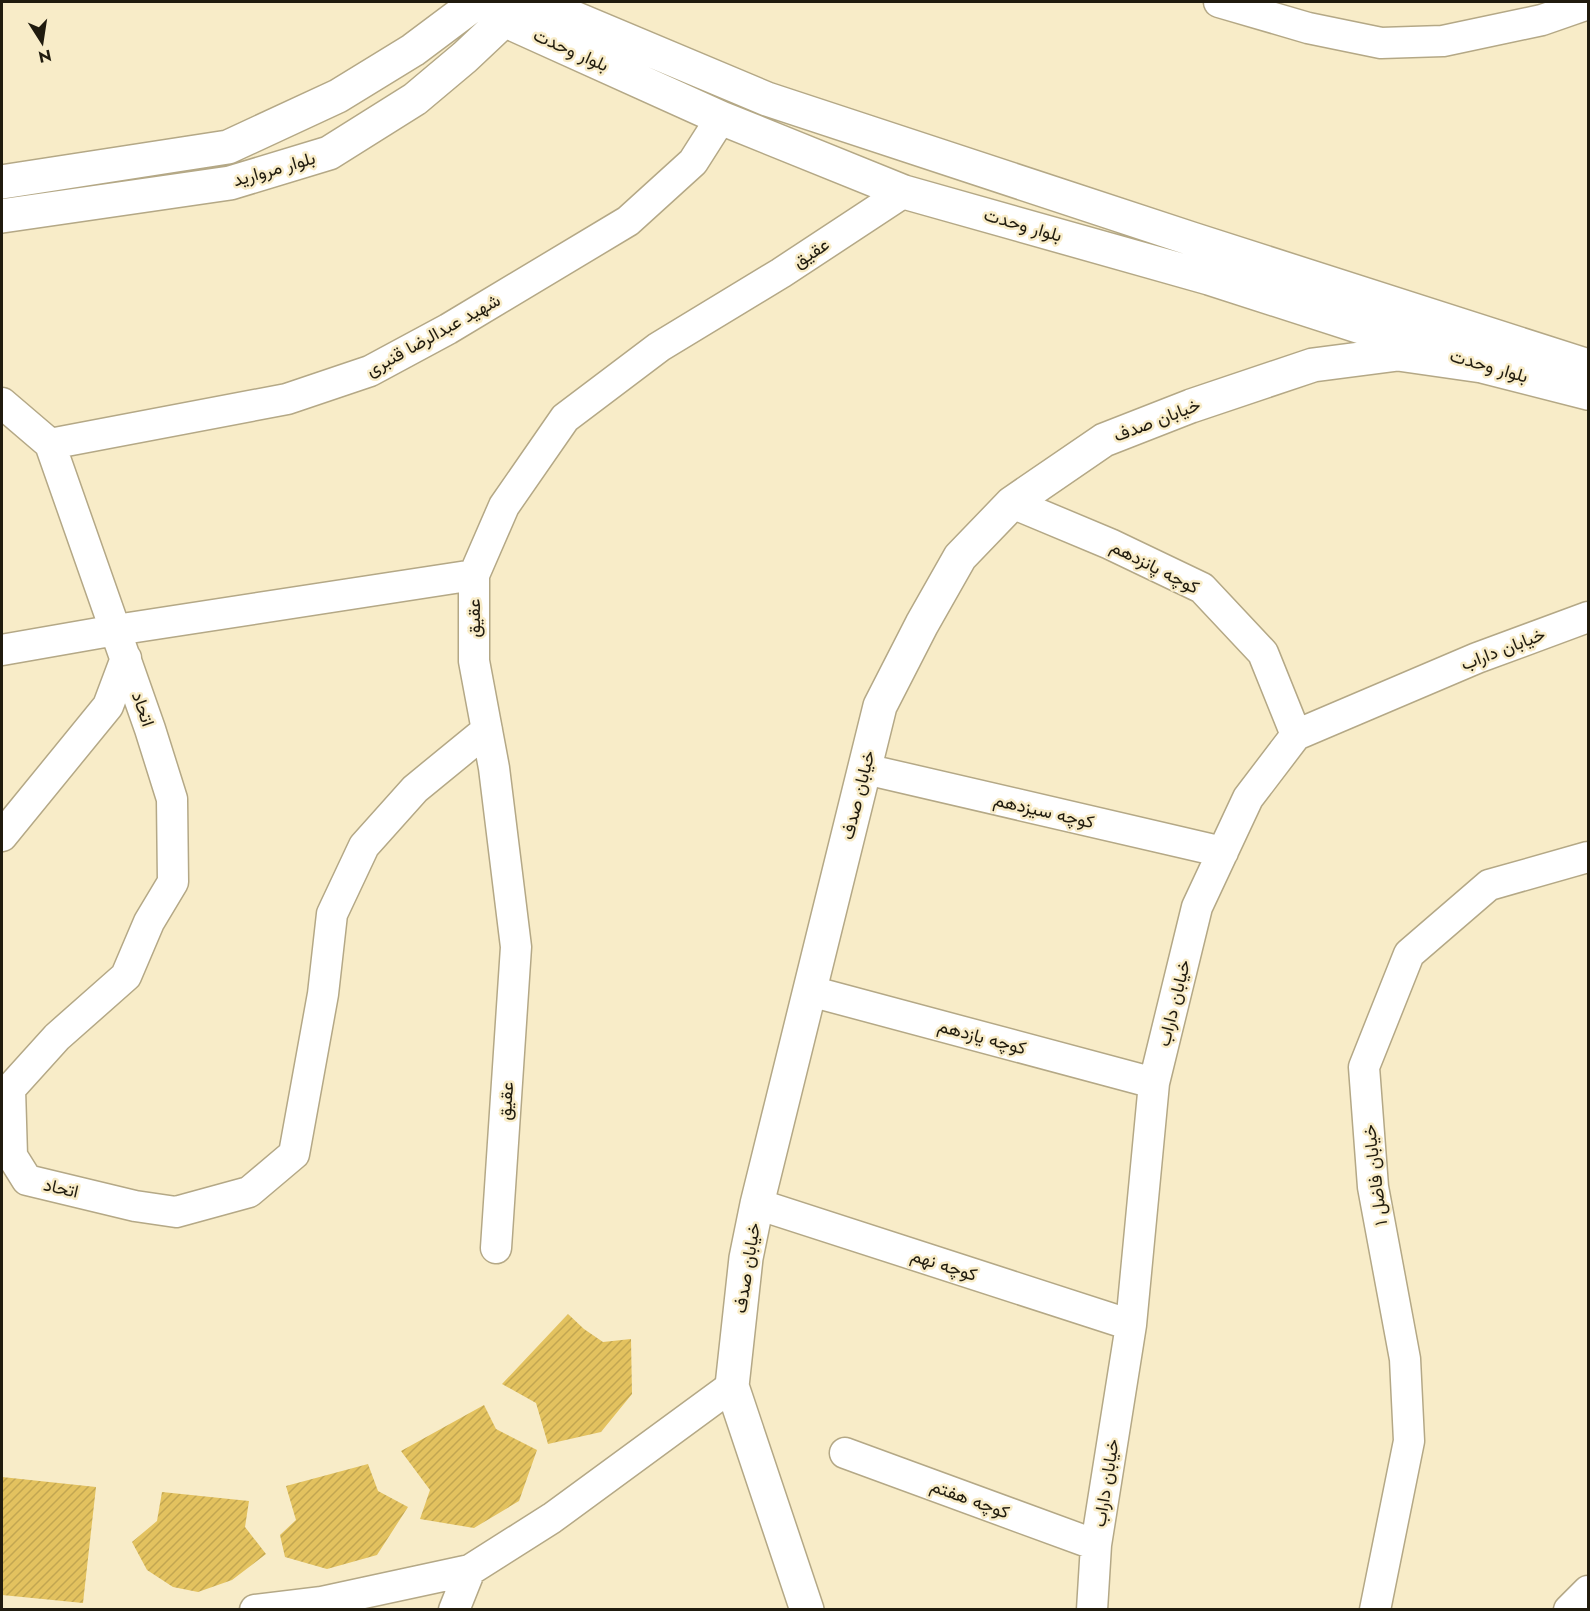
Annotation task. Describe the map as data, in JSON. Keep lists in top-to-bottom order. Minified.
{"streets":{"street":["بلوار وحدت","بلوار مروارید","عقیق","شهید عبدالرضا قنبری","خیابان صدف","کوچه پانزدهم","خیابان داراب","اتحاد","کوچه سیزدهم","کوچه یازدهم","خیابان فاضل ۱","کوچه نهم","کوچه هفتم"]},"crossings":[["بلوار وحدت","بلوار مروارید"],["بلوار وحدت","عقیق"],["بلوار وحدت","شهید عبدالرضا قنبری"],["بلوار وحدت","خیابان صدف"],["عقیق","اتحاد"],["شهید عبدالرضا قنبری","اتحاد"],["خیابان صدف","کوچه پانزدهم"],["خیابان صدف","کوچه سیزدهم"],["خیابان صدف","کوچه یازدهم"],["خیابان صدف","کوچه نهم"],["کوچه پانزدهم","خیابان داراب"],["خیابان داراب","کوچه سیزدهم"],["خیابان داراب","کوچه یازدهم"],["خیابان داراب","کوچه نهم"],["خیابان داراب","کوچه هفتم"]],"north":"bottom"}
